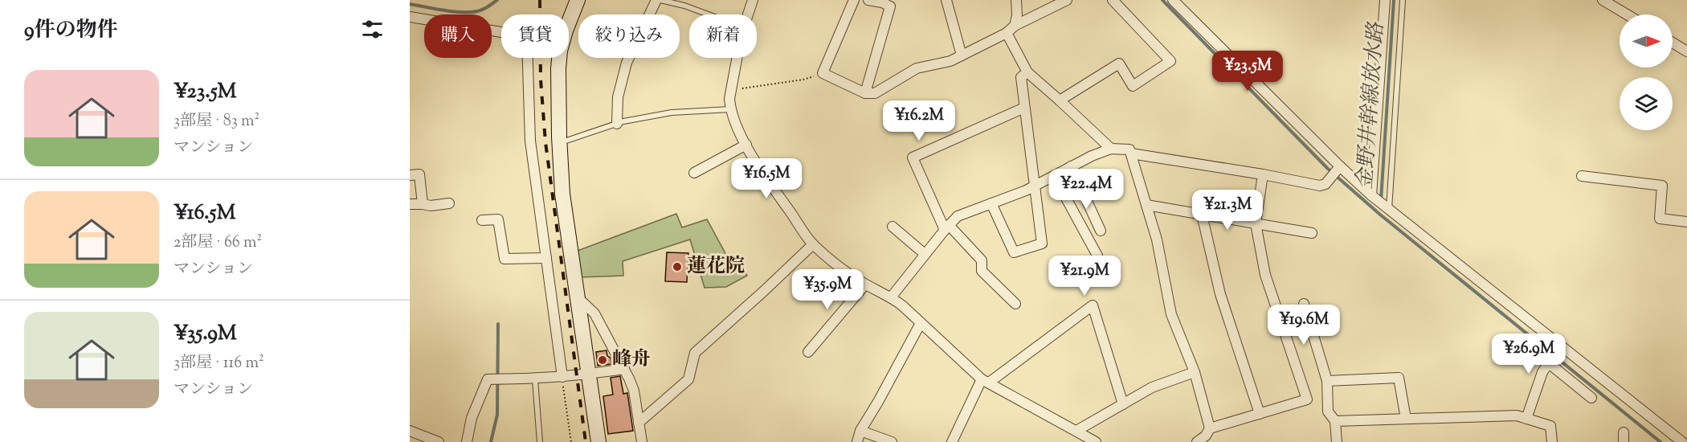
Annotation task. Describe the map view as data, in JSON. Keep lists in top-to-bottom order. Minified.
{"water":["金野井幹線放水路"],"places":["蓮花院","峰舟"],"north":"right","page":{"heading":"9件の物件","chip":["購入","賃貸","絞り込み","新着"],"price":["¥23.5M","¥16.2M","¥16.5M","¥22.4M","¥21.3M","¥21.9M","¥35.9M","¥19.6M","¥26.9M"],"list":[{"name":"¥23.5M","note":"3部屋 · 83 m² · マンション"},{"name":"¥16.5M","note":"2部屋 · 66 m² · マンション"},{"name":"¥35.9M","note":"3部屋 · 116 m² · マンション"}]}}
